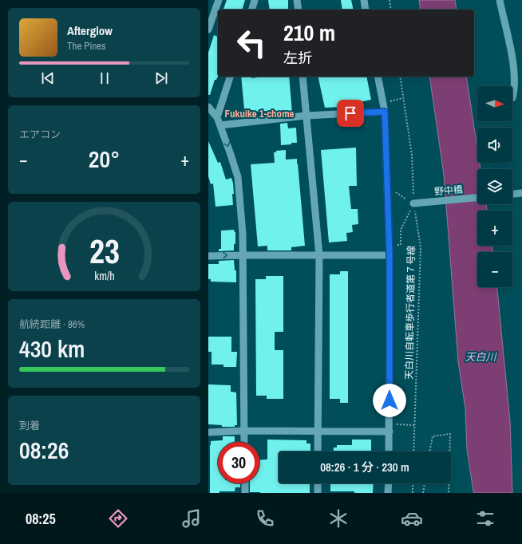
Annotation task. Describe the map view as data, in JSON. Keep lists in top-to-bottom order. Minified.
{"streets":{"street":["野中橋"],"path":["天白川自転車歩行者道第７号線"]},"crossings":[["野中橋","天白川自転車歩行者道第７号線"]],"districts":["Fukuike 1-chome"],"water":["天白川"],"north":"right","page":{"turn":["210 m","左折"],"song":["Afterglow","The Pines"],"map_buttons":["+","−"],"tile":["エアコン",["航続距離 · 86%","430 km"],["到着","08:26"]],"heat":["−","20°","+"],"limit":"30","trip":"08:26 · 1 分 · 230 m","tabs":"08:25","gauge":["23","km/h"]}}
